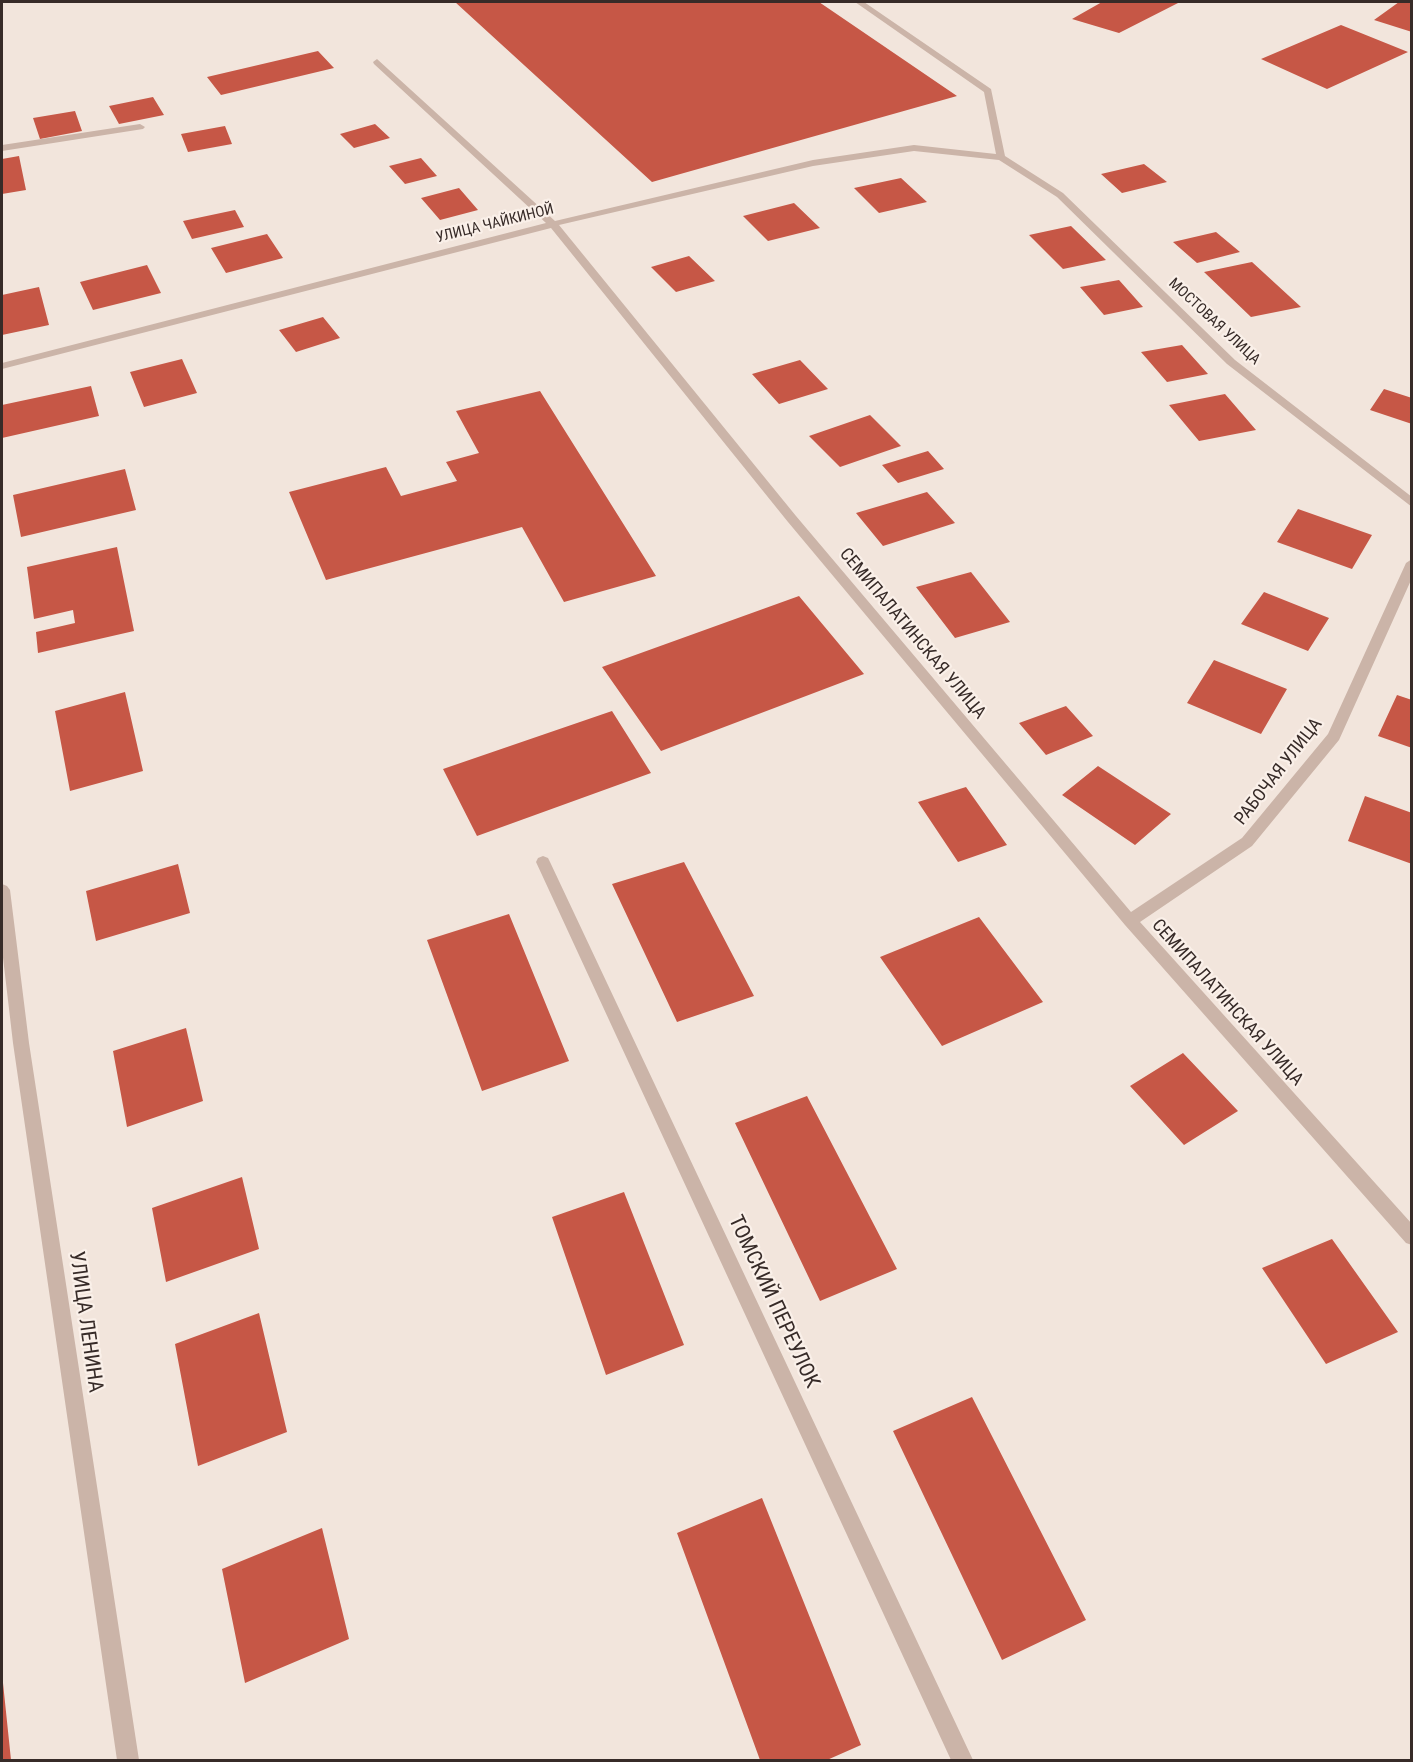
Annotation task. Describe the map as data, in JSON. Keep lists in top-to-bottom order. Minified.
{"streets":{"street":["УЛИЦА ЧАЙКИНОЙ","МОСТОВАЯ УЛИЦА","СЕМИПАЛАТИНСКАЯ УЛИЦА","РАБОЧАЯ УЛИЦА","ТОМСКИЙ ПЕРЕУЛОК","УЛИЦА ЛЕНИНА"]},"crossings":[["УЛИЦА ЧАЙКИНОЙ","МОСТОВАЯ УЛИЦА"],["УЛИЦА ЧАЙКИНОЙ","СЕМИПАЛАТИНСКАЯ УЛИЦА"],["СЕМИПАЛАТИНСКАЯ УЛИЦА","РАБОЧАЯ УЛИЦА"]]}
